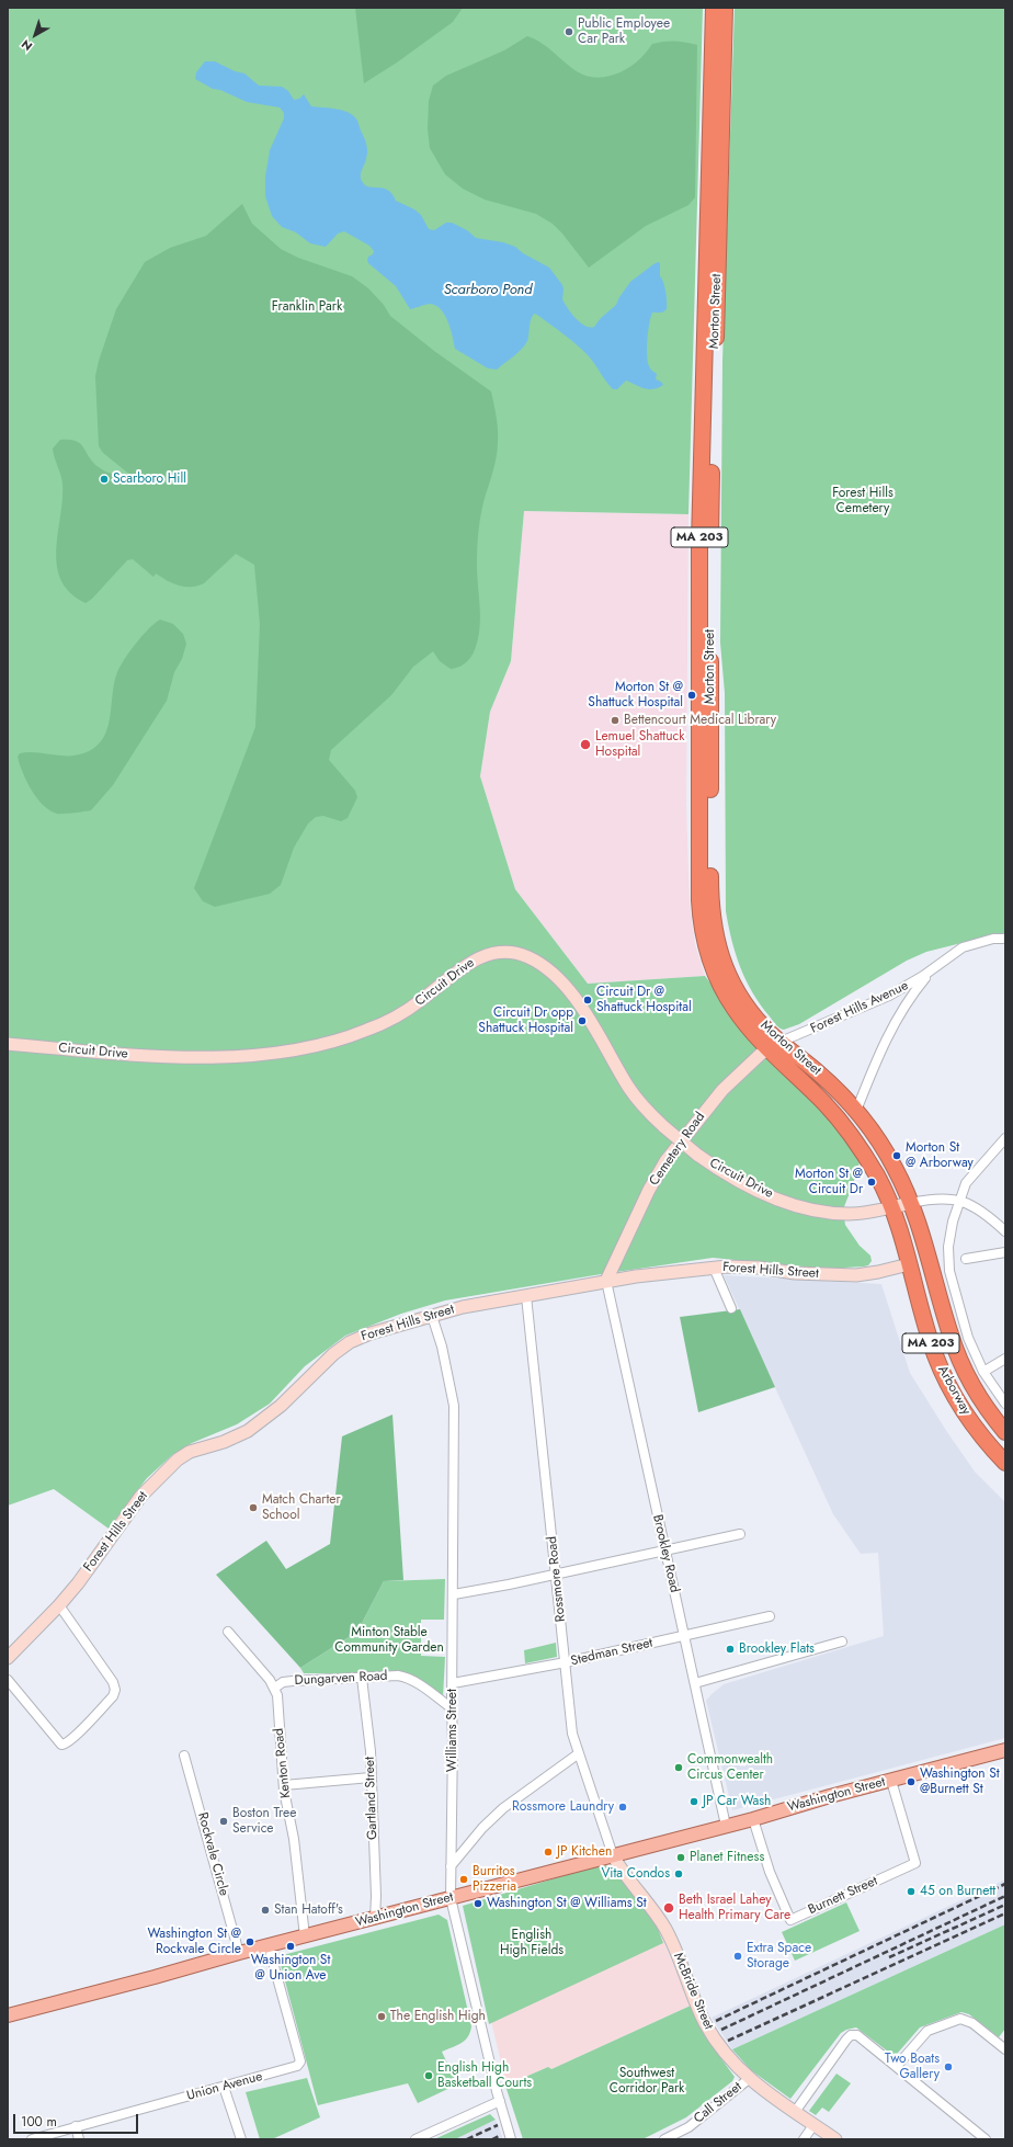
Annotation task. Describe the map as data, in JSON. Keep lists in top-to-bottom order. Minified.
{"streets":{"highway":["Morton Street","MA 203","Arborway"],"main road":["Washington Street"],"street":["Circuit Drive","Forest Hills Avenue","Cemetery Road","Forest Hills Street","Brookley Road","Rossmore Road","Stedman Street","Dungarven Road","Williams Street","Kenton Road","Gartland Street","Rockvale Circle","Burnett Street","McBride Street","Union Avenue","Call Street"]},"crossings":[["Morton Street","Circuit Drive"],["Morton Street","Forest Hills Avenue"],["Morton Street","Cemetery Road"],["Morton Street","Arborway"],["Circuit Drive","Arborway"],["Forest Hills Avenue","Cemetery Road"],["Cemetery Road","Forest Hills Street"],["Cemetery Road","Brookley Road"],["Forest Hills Street","Arborway"],["Forest Hills Street","Brookley Road"],["Forest Hills Street","Rossmore Road"],["Forest Hills Street","Williams Street"],["Brookley Road","Stedman Street"],["Brookley Road","Washington Street"],["Rossmore Road","Stedman Street"],["Rossmore Road","Washington Street"],["Rossmore Road","McBride Street"],["Stedman Street","Williams Street"],["Dungarven Road","Williams Street"],["Dungarven Road","Kenton Road"],["Dungarven Road","Gartland Street"],["Williams Street","Washington Street"],["Kenton Road","Washington Street"],["Washington Street","Gartland Street"],["Washington Street","Rockvale Circle"],["Washington Street","Burnett Street"],["Washington Street","McBride Street"],["Washington Street","Union Avenue"],["McBride Street","Call Street"]],"water":["Scarboro Pond"],"parks":["Franklin Park","Forest Hills Cemetery","Minton Stable Community Garden","English High Fields","Southwest Corridor Park"],"places":["Public Employee Car Park","Scarboro Hill","Morton St @ Shattuck Hospital","Bettencourt Medical Library","Lemuel Shattuck Hospital","Circuit Dr @ Shattuck Hospital","Circuit Dr opp Shattuck Hospital","Morton St @ Arborway","Morton St @ Circuit Dr","Match Charter School","Brookley Flats","Commonwealth Circus Center","Washington St @Burnett St","JP Car Wash","Rossmore Laundry","Boston Tree Service","JP Kitchen","Planet Fitness","Vita Condos","Burritos Pizzeria","45 on Burnett","Washington St @ Williams St","Beth Israel Lahey Health Primary Care","Stan Hatoff's","Washington St @ Rockvale Circle","Washington St @ Union Ave","Extra Space Storage","The English High","Two Boats Gallery","English High Basketball Courts"],"scale_bar":"100 m","north":"bottom left"}
